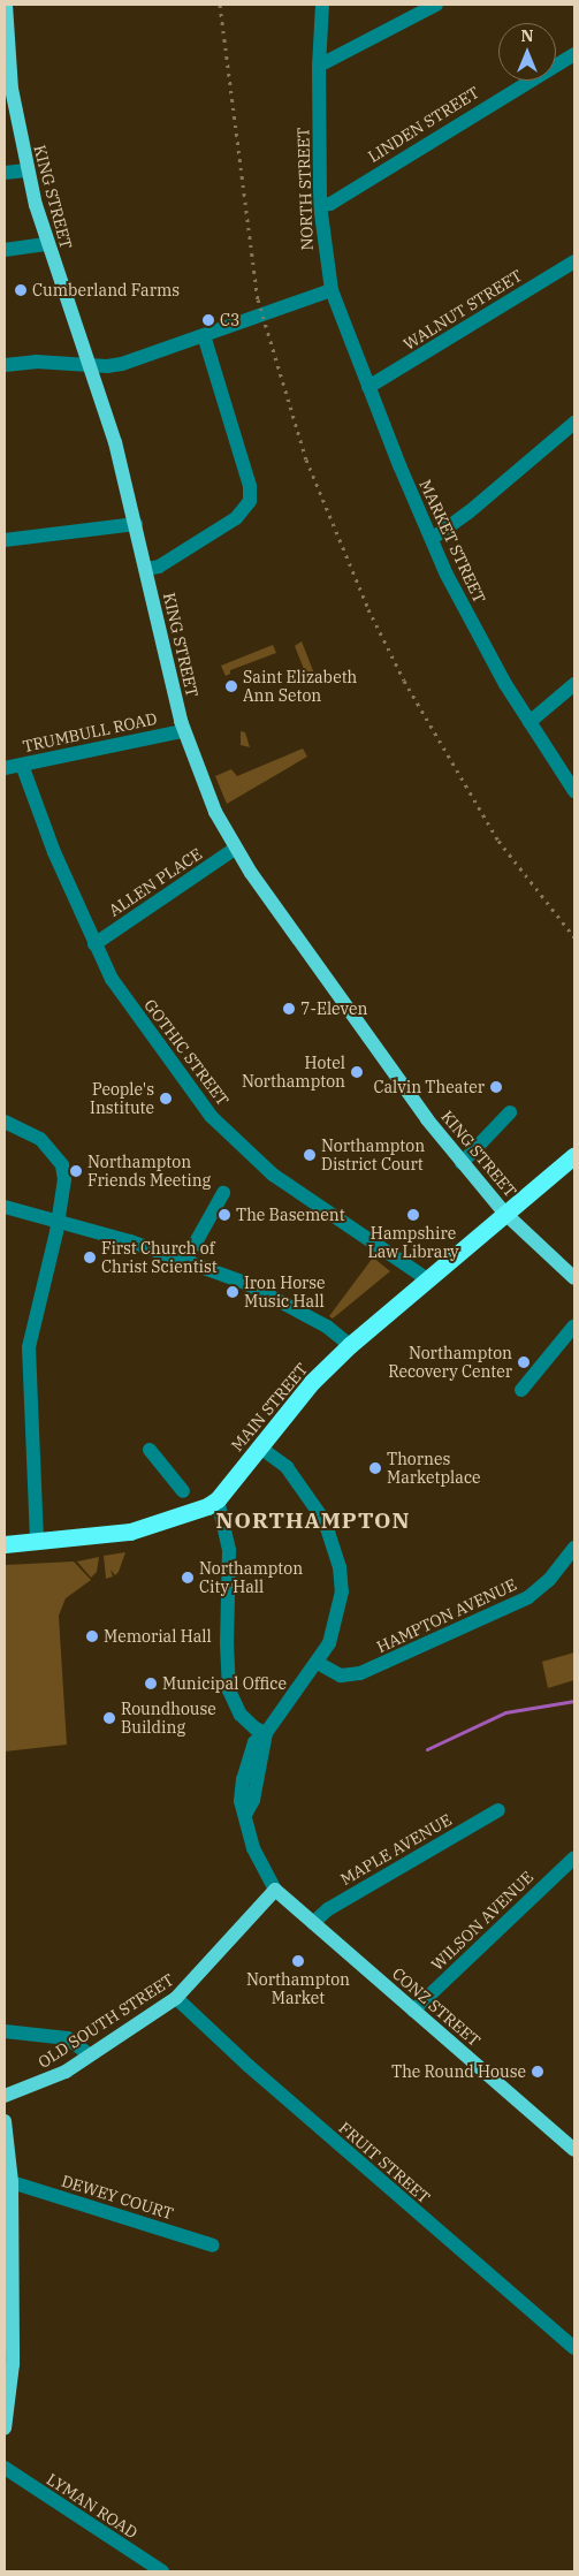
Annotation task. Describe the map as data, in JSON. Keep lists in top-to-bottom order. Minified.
{"streets":{"highway":["MAIN STREET"],"main road":["KING STREET","CONZ STREET","OLD SOUTH STREET"],"street":["LINDEN STREET","NORTH STREET","WALNUT STREET","MARKET STREET","TRUMBULL ROAD","ALLEN PLACE","GOTHIC STREET","HAMPTON AVENUE","MAPLE AVENUE","WILSON AVENUE","FRUIT STREET","DEWEY COURT","LYMAN ROAD"]},"crossings":[["LINDEN STREET","NORTH STREET"],["NORTH STREET","MARKET STREET"],["KING STREET","TRUMBULL ROAD"],["KING STREET","ALLEN PLACE"],["KING STREET","MAIN STREET"],["WALNUT STREET","MARKET STREET"],["TRUMBULL ROAD","GOTHIC STREET"],["ALLEN PLACE","GOTHIC STREET"],["GOTHIC STREET","MAIN STREET"],["MAPLE AVENUE","CONZ STREET"],["WILSON AVENUE","CONZ STREET"],["CONZ STREET","OLD SOUTH STREET"],["OLD SOUTH STREET","FRUIT STREET"]],"districts":["NORTHAMPTON"],"places":["Cumberland Farms","C3","Saint Elizabeth Ann Seton","7-Eleven","Hotel Northampton","Calvin Theater","People's Institute","Northampton District Court","Northampton Friends Meeting","The Basement","Hampshire Law Library","First Church of Christ Scientist","Iron Horse Music Hall","Northampton Recovery Center","Thornes Marketplace","Northampton City Hall","Memorial Hall","Municipal Office","Roundhouse Building","Northampton Market","The Round House"],"north":"top"}
